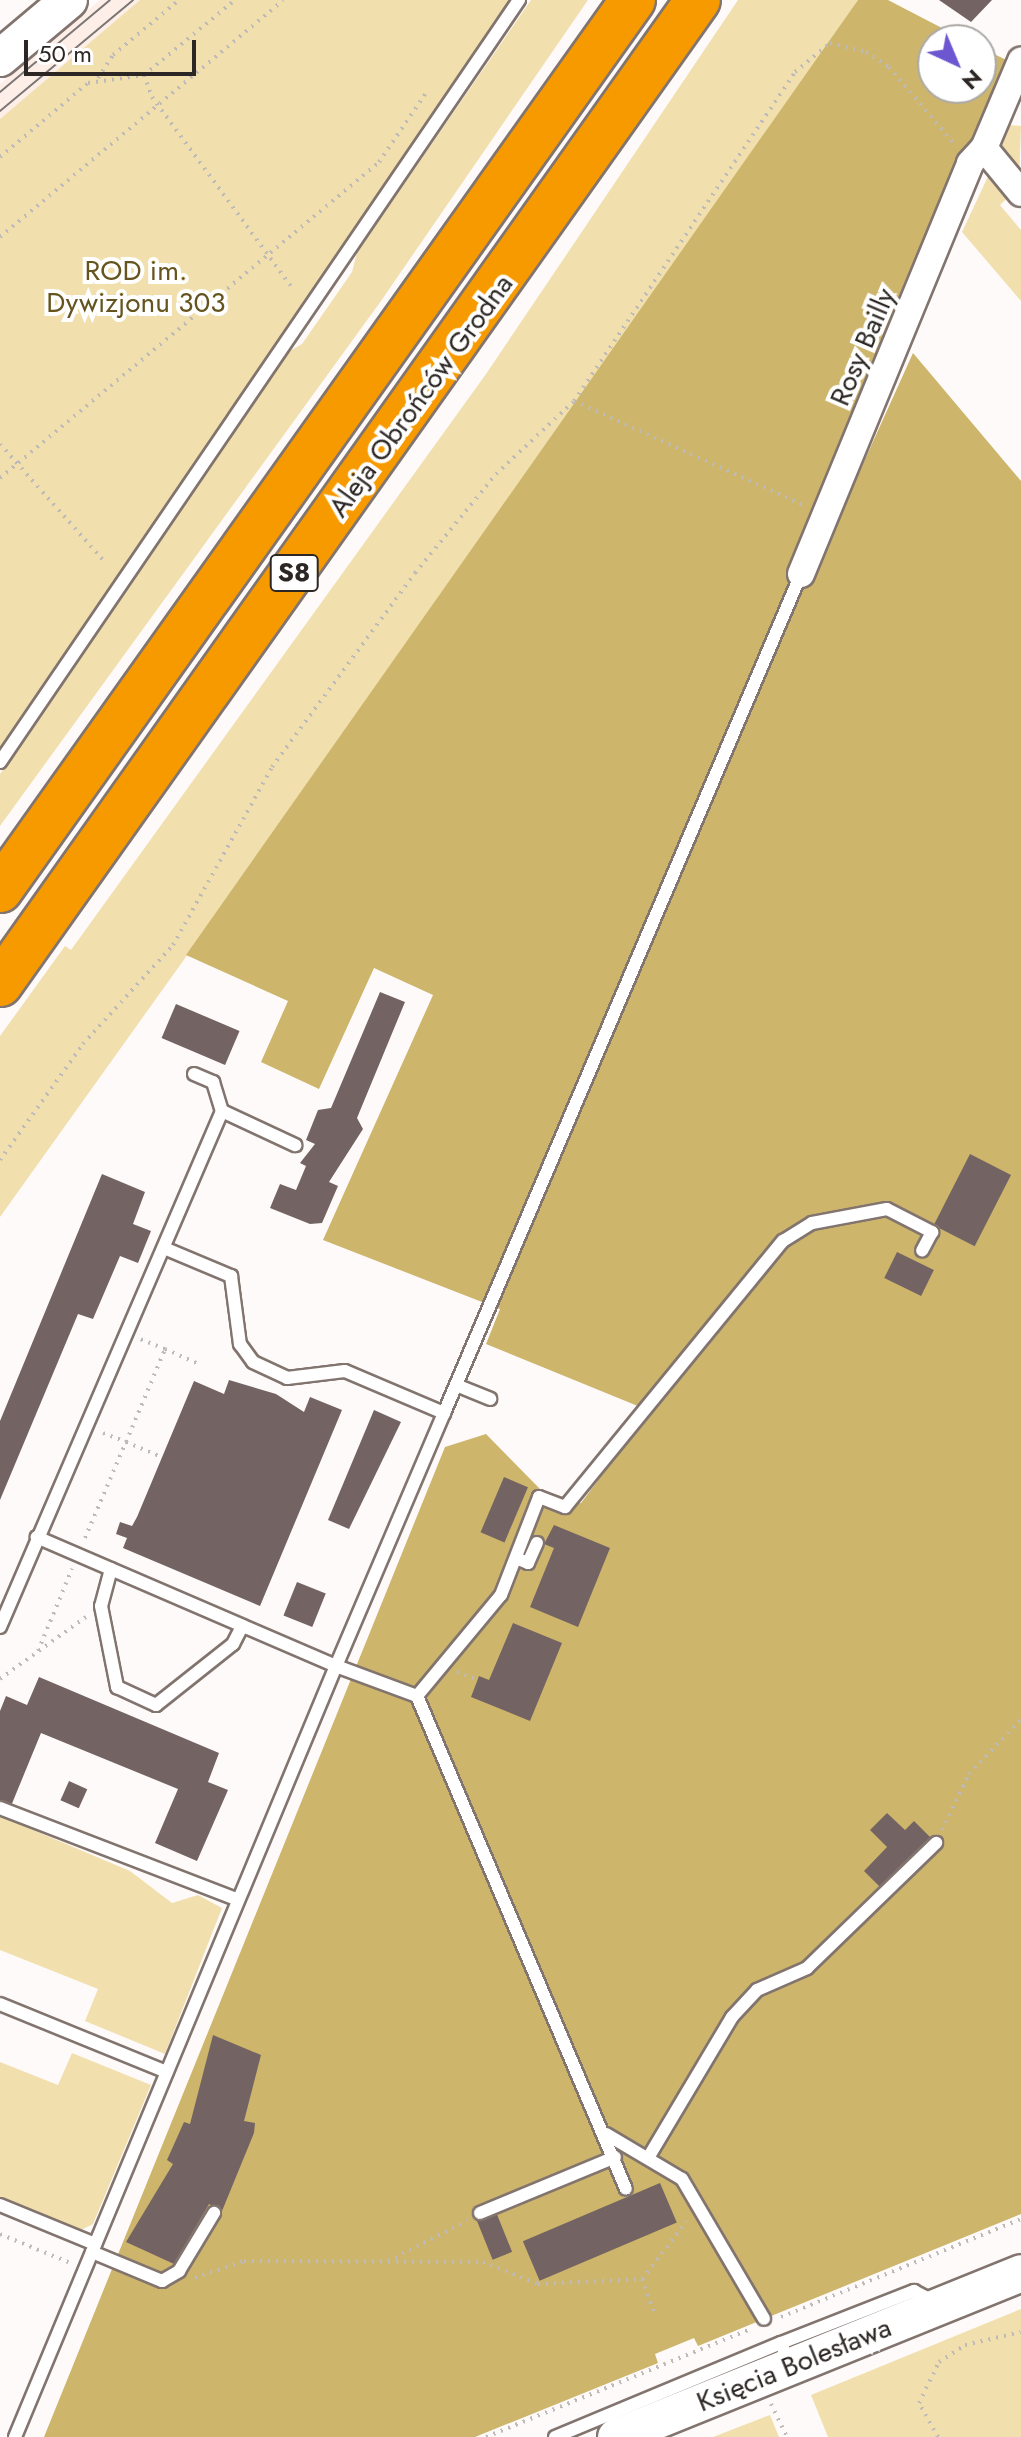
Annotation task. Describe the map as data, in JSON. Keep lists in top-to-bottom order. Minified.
{"streets":{"highway":["Aleja Obrońców Grodna","S8"],"street":["Rosy Bailly","Księcia Bolesława"]},"parks":["ROD im. Dywizjonu 303"],"scale_bar":"50 m","north":"bottom right"}
